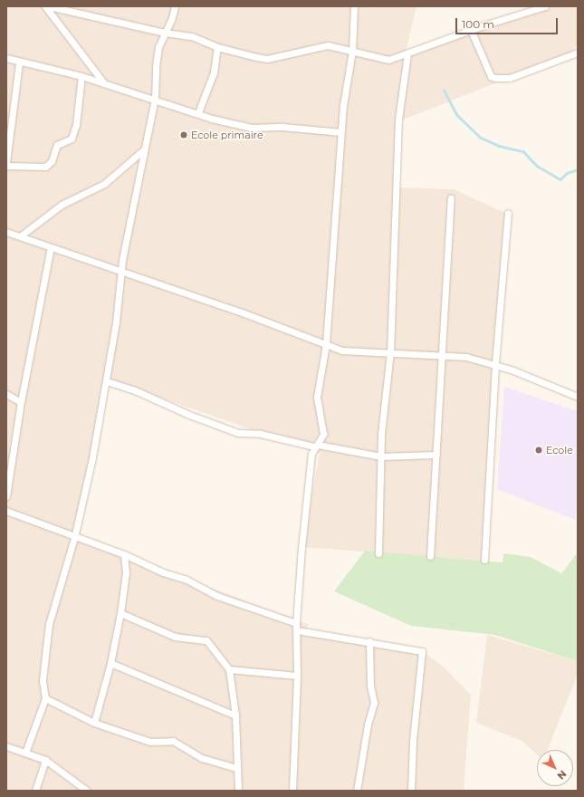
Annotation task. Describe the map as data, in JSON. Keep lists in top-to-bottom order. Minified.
{"places":["Ecole primaire","Ecole"],"scale_bar":"100 m","north":"bottom right"}
